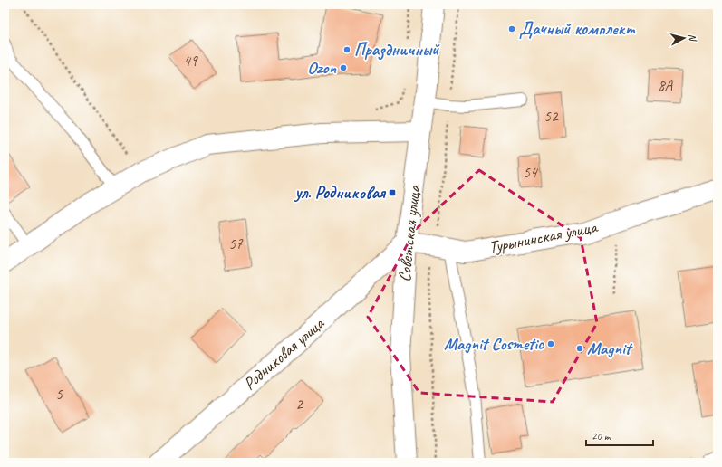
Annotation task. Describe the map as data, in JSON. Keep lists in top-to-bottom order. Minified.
{"streets":{"street":["Советская улица","Турынинская улица","Родниковая улица"]},"crossings":[["Советская улица","Турынинская улица"],["Советская улица","Родниковая улица"],["Турынинская улица","Родниковая улица"]],"places":{"other":["Дачный комплект","Праздничный","Ozon","Magnit Cosmetic","Magnit"],"transit":["ул. Родниковая"]},"house_numbers":["49","8А","52","54","57","5","2"],"scale_bar":"20 m","north":"right"}
